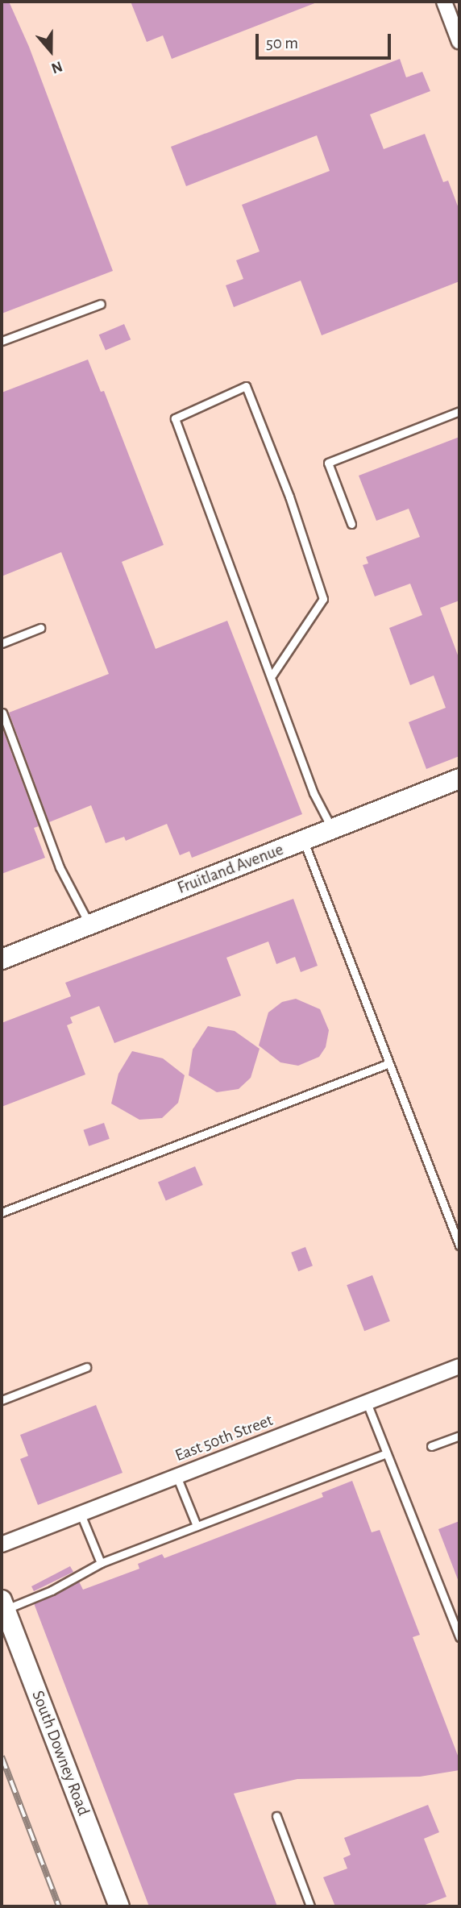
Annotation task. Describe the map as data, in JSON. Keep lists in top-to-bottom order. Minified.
{"streets":{"street":["Fruitland Avenue","East 50th Street","South Downey Road"]},"scale_bar":"50 m","north":"bottom"}
